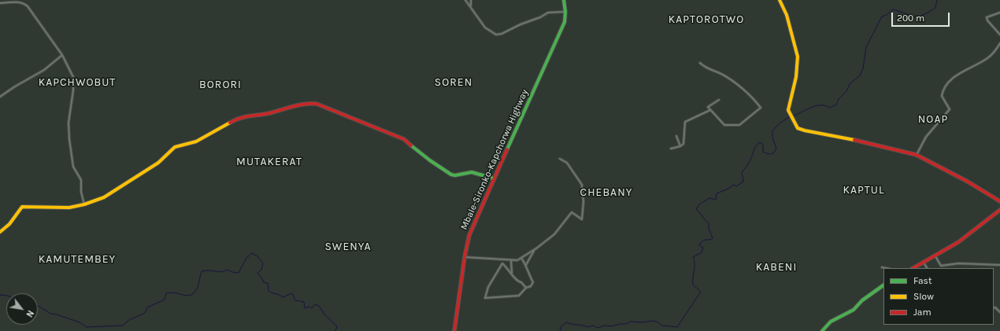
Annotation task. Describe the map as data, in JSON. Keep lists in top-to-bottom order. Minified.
{"streets":{"street":["Mbale-Sironko-Kapchorwa Highway"]},"districts":["KAPTOROTWO","KAPCHWOBUT","SOREN","BORORI","NOAP","MUTAKERAT","KAPTUL","CHEBANY","SWENYA","KAMUTEMBEY","KABENI"],"legend":["Fast","Slow","Jam"],"scale_bar":"200 m","north":"bottom right"}
